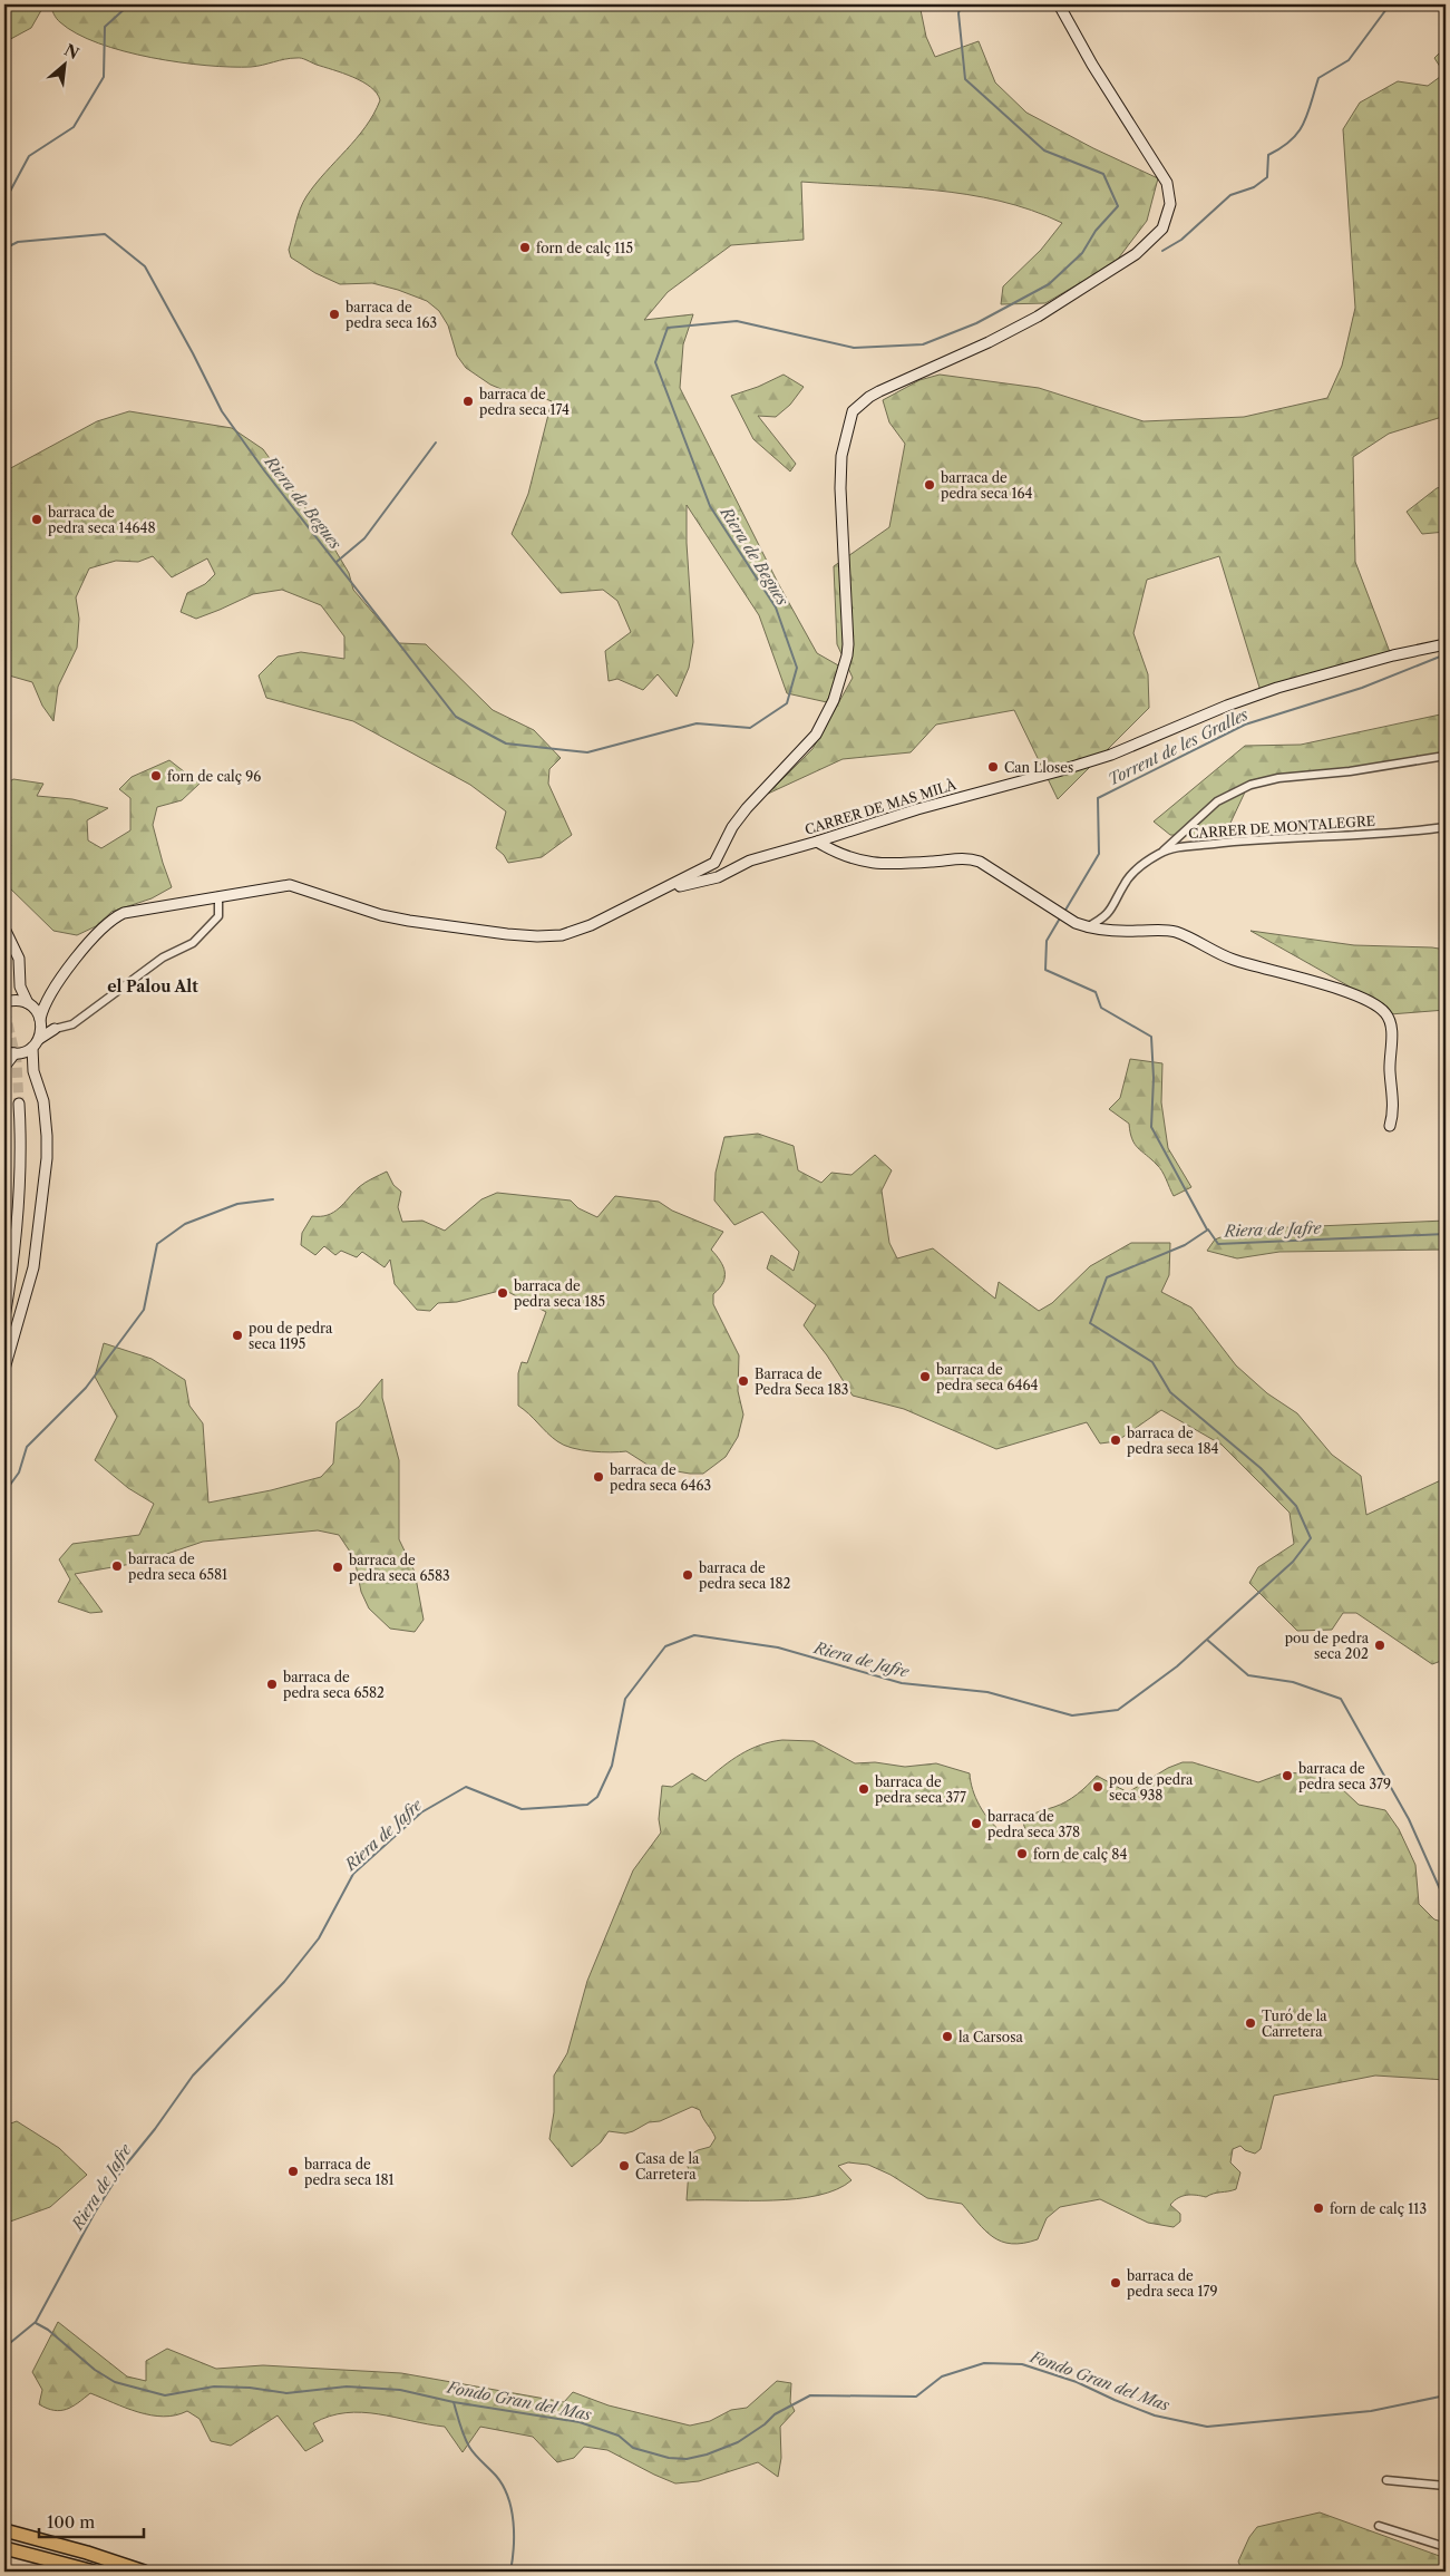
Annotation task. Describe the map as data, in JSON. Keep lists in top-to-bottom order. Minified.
{"streets":{"street":["CARRER DE MAS MILÀ","CARRER DE MONTALEGRE"]},"districts":["el Palou Alt"],"water":["Riera de Begues","Torrent de les Gralles","Riera de Jafre","Fondo Gran del Mas"],"places":["forn de calç 115","barraca de pedra seca 163","barraca de pedra seca 174","barraca de pedra seca 164","barraca de pedra seca 14648","Can Lloses","forn de calç 96","barraca de pedra seca 185","pou de pedra seca 1195","barraca de pedra seca 6464","Barraca de Pedra Seca 183","barraca de pedra seca 184","barraca de pedra seca 6463","barraca de pedra seca 6581","barraca de pedra seca 6583","barraca de pedra seca 182","pou de pedra seca 202","barraca de pedra seca 6582","barraca de pedra seca 379","pou de pedra seca 938","barraca de pedra seca 377","barraca de pedra seca 378","forn de calç 84","Turó de la Carretera","la Carsosa","Casa de la Carretera","barraca de pedra seca 181","forn de calç 113","barraca de pedra seca 179"],"scale_bar":"100 m","north":"top right"}
